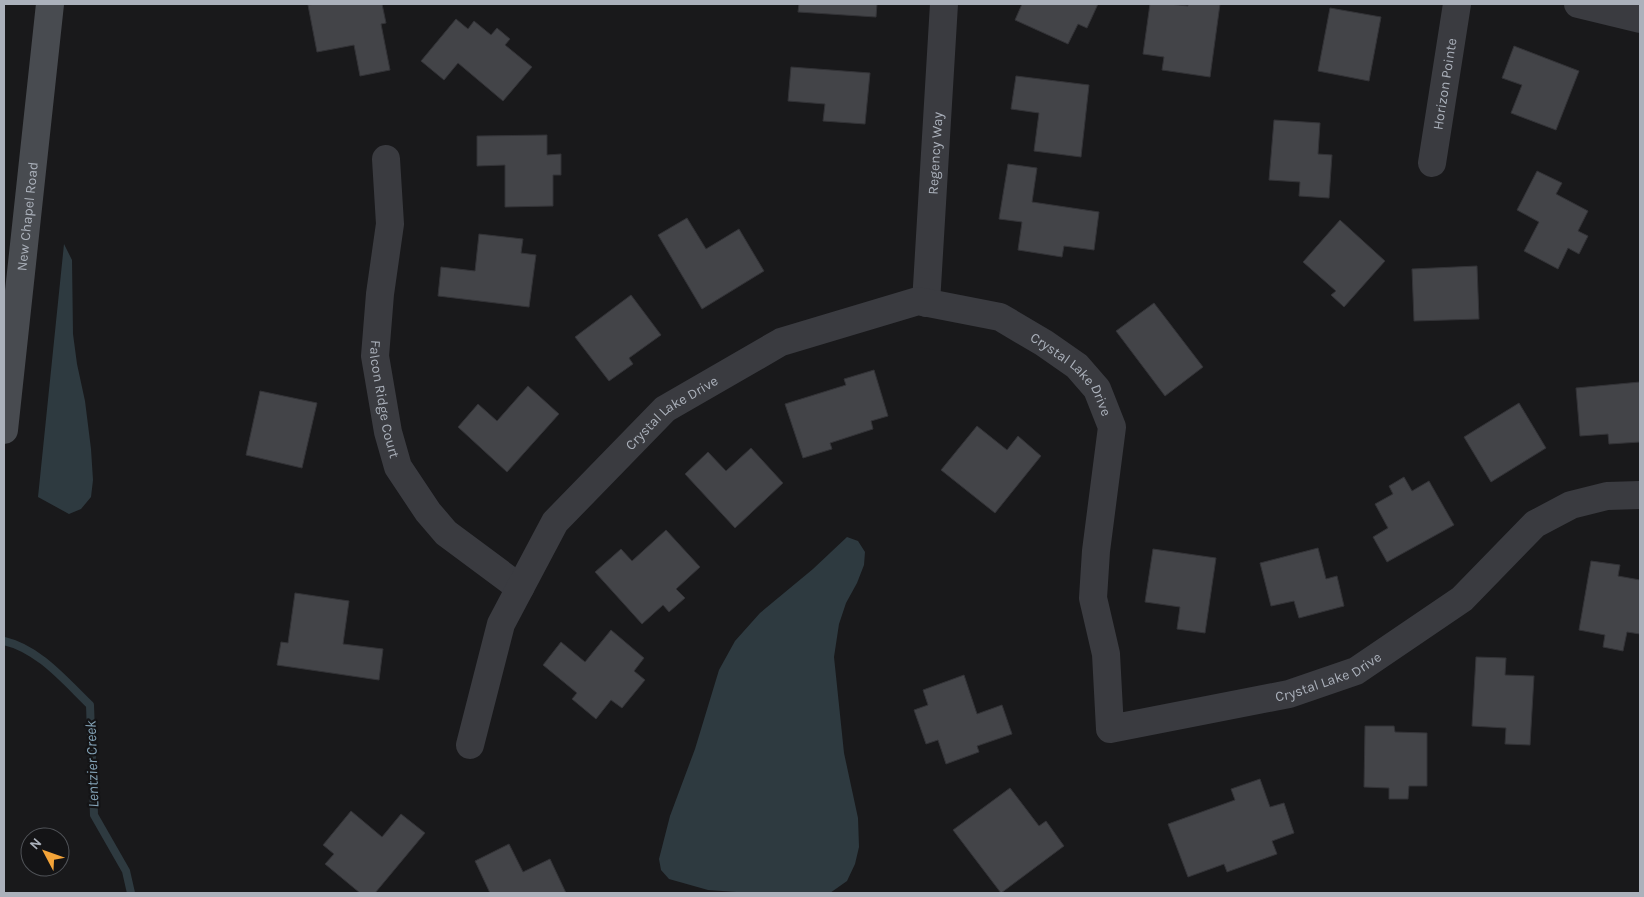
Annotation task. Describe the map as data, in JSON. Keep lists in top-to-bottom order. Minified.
{"streets":{"street":["Horizon Pointe","Regency Way","New Chapel Road","Crystal Lake Drive","Falcon Ridge Court"]},"crossings":[["Regency Way","Crystal Lake Drive"],["Crystal Lake Drive","Falcon Ridge Court"]],"water":["Lentzier Creek"],"north":"top left"}
